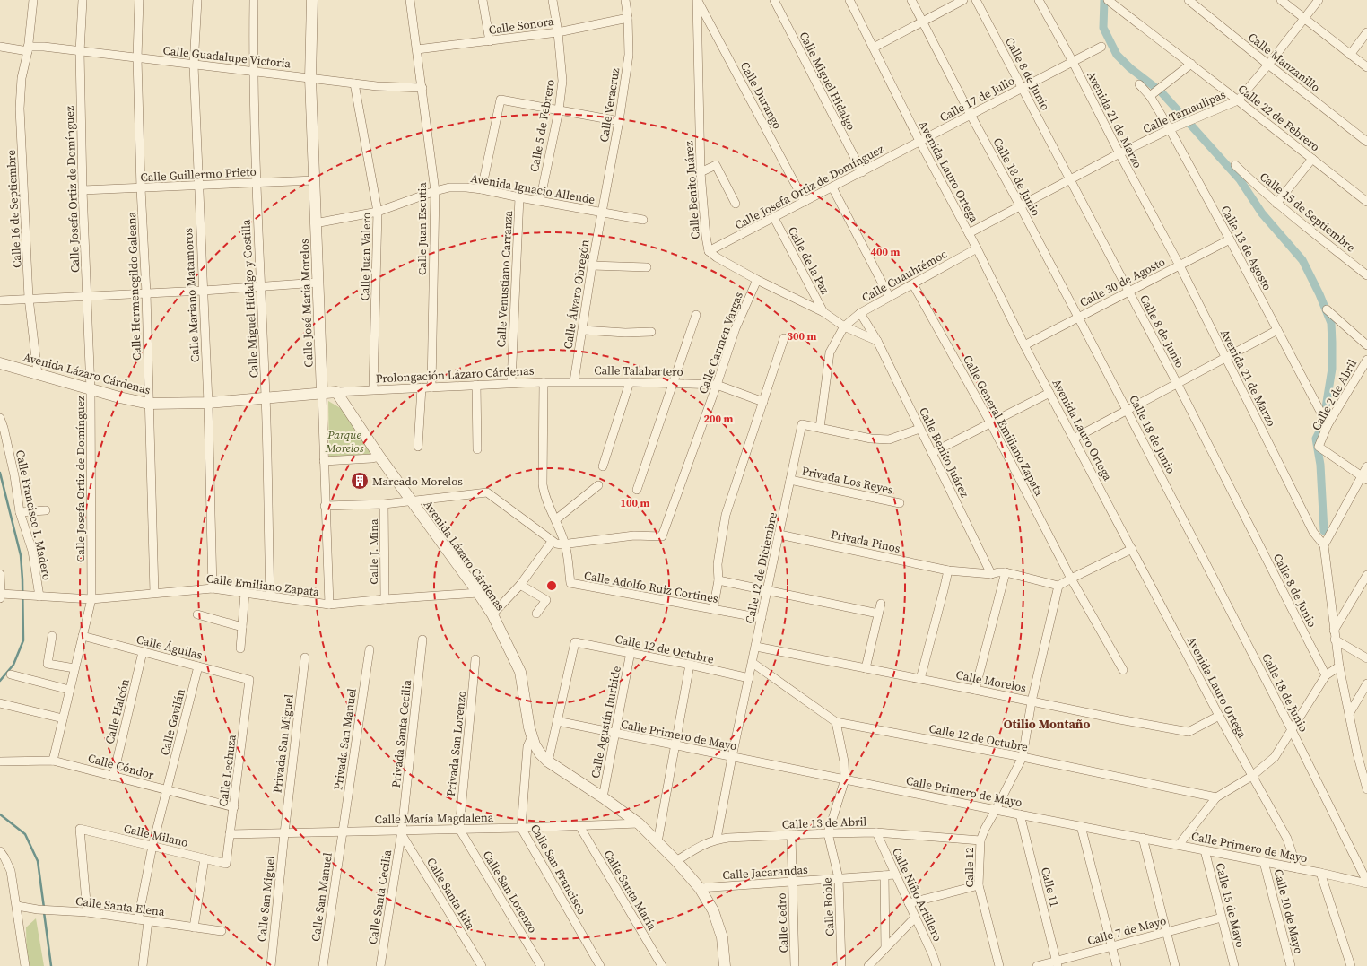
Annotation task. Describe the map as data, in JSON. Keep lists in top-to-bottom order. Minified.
{"streets":{"street":["Calle Sonora","Calle Guadalupe Victoria","Calle Manzanillo","Calle 8 de Junio","Calle Miguel Hidalgo","Calle Durango","Calle 17 de Julio","Calle Veracruz","Calle Tamaulipas","Calle 22 de Febrero","Avenida 21 de Marzo","Calle 5 de Febrero","Avenida Lauro Ortega","Calle Guillermo Prieto","Calle 18 de Junio","Calle Josefa Ortiz de Domínguez","Avenida Ignacio Allende","Calle Benito Juárez","Calle 16 de Septiembre","Calle 15 de Septiembre","Calle Juan Escutia","Calle 13 de Agosto","Calle Juan Valero","Calle de la Paz","Calle Cuauhtémoc","Calle Venustiano Carranza","Calle 30 de Agosto","Calle Hermenegildo Galeana","Calle Álvaro Obregón","Calle Mariano Matamoros","Calle Miguel Hidalgo y Costilla","Calle José María Morelos","Calle Carmen Vargas","Calle Talabartero","Avenida Lázaro Cárdenas","Prolongación Lázaro Cárdenas","Calle 2 de Abril","Calle General Emiliano Zapata","Privada Los Reyes","Calle Francisco I. Madero","Privada Pinos","Calle J. Mina","Calle 12 de Diciembre","Calle Emiliano Zapata","Calle Adolfo Ruiz Cortines","Calle Águilas","Calle 12 de Octubre","Calle Morelos","Calle Halcón","Calle Gavilán","Calle Agustín Iturbide","Privada Santa Cecilia","Calle Primero de Mayo","Privada San Manuel","Privada San Miguel","Privada San Lorenzo","Calle Cóndor","Calle Lechuza","Calle María Magdalena","Calle 13 de Abril","Calle Milano","Calle 12","Calle San Francisco","Calle Jacarandas","Calle 11","Calle Santa María","Calle San Lorenzo","Calle Santa Rita","Calle Niño Artillero","Calle San Manuel","Calle Santa Cecilia","Calle San Miguel","Calle 15 de Mayo","Calle Santa Elena","Calle Roble","Calle 10 de Mayo","Calle Cedro","Calle 7 de Mayo"]},"crossings":[["Calle Sonora","Calle Veracruz"],["Calle Sonora","Calle 5 de Febrero"],["Calle Sonora","Calle Juan Escutia"],["Calle Guadalupe Victoria","Calle Josefa Ortiz de Domínguez"],["Calle Guadalupe Victoria","Calle 16 de Septiembre"],["Calle Guadalupe Victoria","Calle Juan Escutia"],["Calle Guadalupe Victoria","Calle Juan Valero"],["Calle Guadalupe Victoria","Calle Hermenegildo Galeana"],["Calle Guadalupe Victoria","Calle Mariano Matamoros"],["Calle Guadalupe Victoria","Calle Miguel Hidalgo y Costilla"],["Calle Guadalupe Victoria","Calle José María Morelos"],["Calle Manzanillo","Calle Tamaulipas"],["Calle 8 de Junio","Calle 17 de Julio"],["Calle 8 de Junio","Calle Tamaulipas"],["Calle 8 de Junio","Calle 30 de Agosto"],["Calle Miguel Hidalgo","Calle Josefa Ortiz de Domínguez"],["Calle Durango","Calle Josefa Ortiz de Domínguez"],["Calle Durango","Calle Benito Juárez"],["Calle 17 de Julio","Avenida 21 de Marzo"],["Calle 17 de Julio","Avenida Lauro Ortega"],["Calle 17 de Julio","Calle 18 de Junio"],["Calle 17 de Julio","Calle Josefa Ortiz de Domínguez"],["Calle Veracruz","Avenida Ignacio Allende"],["Calle Veracruz","Calle Álvaro Obregón"],["Calle Tamaulipas","Calle 22 de Febrero"],["Calle Tamaulipas","Avenida 21 de Marzo"],["Calle Tamaulipas","Avenida Lauro Ortega"],["Calle Tamaulipas","Calle 18 de Junio"],["Calle Tamaulipas","Calle 13 de Agosto"],["Avenida 21 de Marzo","Calle 30 de Agosto"],["Calle 5 de Febrero","Avenida Ignacio Allende"],["Avenida Lauro Ortega","Calle Josefa Ortiz de Domínguez"],["Avenida Lauro Ortega","Calle Cuauhtémoc"],["Avenida Lauro Ortega","Calle 30 de Agosto"],["Avenida Lauro Ortega","Calle Morelos"],["Avenida Lauro Ortega","Calle Primero de Mayo"],["Calle Guillermo Prieto","Calle Josefa Ortiz de Domínguez"],["Calle Guillermo Prieto","Calle Hermenegildo Galeana"],["Calle Guillermo Prieto","Calle Mariano Matamoros"],["Calle Guillermo Prieto","Calle Miguel Hidalgo y Costilla"],["Calle Guillermo Prieto","Calle José María Morelos"],["Calle 18 de Junio","Calle 30 de Agosto"],["Calle 18 de Junio","Calle Primero de Mayo"],["Calle Josefa Ortiz de Domínguez","Calle Benito Juárez"],["Calle Josefa Ortiz de Domínguez","Calle de la Paz"],["Calle Josefa Ortiz de Domínguez","Avenida Lázaro Cárdenas"],["Calle Josefa Ortiz de Domínguez","Calle Emiliano Zapata"],["Calle Josefa Ortiz de Domínguez","Calle Águilas"],["Calle Josefa Ortiz de Domínguez","Calle Cóndor"],["Avenida Ignacio Allende","Calle Juan Escutia"],["Avenida Ignacio Allende","Calle Juan Valero"],["Avenida Ignacio Allende","Calle Venustiano Carranza"],["Avenida Ignacio Allende","Calle Álvaro Obregón"],["Avenida Ignacio Allende","Calle José María Morelos"],["Calle Benito Juárez","Calle de la Paz"],["Calle Benito Juárez","Calle Cuauhtémoc"],["Calle Benito Juárez","Calle Carmen Vargas"],["Calle Benito Juárez","Privada Pinos"],["Calle 16 de Septiembre","Avenida Lázaro Cárdenas"],["Calle Juan Escutia","Prolongación Lázaro Cárdenas"],["Calle 13 de Agosto","Calle 30 de Agosto"],["Calle 13 de Agosto","Calle 2 de Abril"],["Calle Juan Valero","Prolongación Lázaro Cárdenas"],["Calle Cuauhtémoc","Calle General Emiliano Zapata"],["Calle Venustiano Carranza","Prolongación Lázaro Cárdenas"],["Calle Hermenegildo Galeana","Avenida Lázaro Cárdenas"],["Calle Hermenegildo Galeana","Calle Emiliano Zapata"],["Calle Álvaro Obregón","Calle Talabartero"],["Calle Álvaro Obregón","Prolongación Lázaro Cárdenas"],["Calle Mariano Matamoros","Avenida Lázaro Cárdenas"],["Calle Mariano Matamoros","Calle Emiliano Zapata"],["Calle Miguel Hidalgo y Costilla","Avenida Lázaro Cárdenas"],["Calle Miguel Hidalgo y Costilla","Calle Emiliano Zapata"],["Calle José María Morelos","Avenida Lázaro Cárdenas"],["Calle José María Morelos","Calle Emiliano Zapata"],["Calle Carmen Vargas","Calle Talabartero"],["Calle Carmen Vargas","Calle Adolfo Ruiz Cortines"],["Calle Talabartero","Prolongación Lázaro Cárdenas"],["Avenida Lázaro Cárdenas","Prolongación Lázaro Cárdenas"],["Avenida Lázaro Cárdenas","Calle Emiliano Zapata"],["Avenida Lázaro Cárdenas","Calle Agustín Iturbide"],["Avenida Lázaro Cárdenas","Calle María Magdalena"],["Avenida Lázaro Cárdenas","Calle 13 de Abril"],["Avenida Lázaro Cárdenas","Calle San Francisco"],["Avenida Lázaro Cárdenas","Calle Jacarandas"],["Prolongación Lázaro Cárdenas","Calle Adolfo Ruiz Cortines"],["Privada Los Reyes","Calle 12 de Diciembre"],["Calle Francisco I. Madero","Calle Emiliano Zapata"],["Privada Pinos","Calle 12 de Diciembre"],["Calle J. Mina","Calle Emiliano Zapata"],["Calle 12 de Diciembre","Calle Adolfo Ruiz Cortines"],["Calle 12 de Diciembre","Calle 12 de Octubre"],["Calle 12 de Diciembre","Calle Morelos"],["Calle 12 de Diciembre","Calle Primero de Mayo"],["Calle 12 de Diciembre","Calle 13 de Abril"],["Calle Águilas","Calle Halcón"],["Calle Águilas","Calle Gavilán"],["Calle Águilas","Calle Lechuza"],["Calle 12 de Octubre","Calle Agustín Iturbide"],["Calle 12 de Octubre","Calle Primero de Mayo"],["Calle 12 de Octubre","Calle 12"],["Calle Morelos","Calle 12"],["Calle Halcón","Calle Cóndor"],["Calle Gavilán","Calle Cóndor"],["Calle Gavilán","Calle Milano"],["Calle Gavilán","Calle Santa Elena"],["Calle Agustín Iturbide","Calle Primero de Mayo"],["Privada Santa Cecilia","Calle María Magdalena"],["Privada Santa Cecilia","Calle Santa Rita"],["Privada Santa Cecilia","Calle Santa Cecilia"],["Calle Primero de Mayo","Calle 12"],["Calle Primero de Mayo","Calle 11"],["Calle Primero de Mayo","Calle 15 de Mayo"],["Calle Primero de Mayo","Calle 10 de Mayo"],["Privada San Manuel","Calle María Magdalena"],["Privada San Manuel","Calle San Manuel"],["Privada San Miguel","Calle María Magdalena"],["Privada San Miguel","Calle San Miguel"],["Privada San Lorenzo","Calle María Magdalena"],["Privada San Lorenzo","Calle San Lorenzo"],["Calle Cóndor","Calle Lechuza"],["Calle Lechuza","Calle María Magdalena"],["Calle Lechuza","Calle Milano"],["Calle María Magdalena","Calle San Francisco"],["Calle María Magdalena","Calle Santa María"],["Calle María Magdalena","Calle San Lorenzo"],["Calle María Magdalena","Calle Santa Rita"],["Calle María Magdalena","Calle San Manuel"],["Calle María Magdalena","Calle Santa Cecilia"],["Calle María Magdalena","Calle San Miguel"],["Calle 13 de Abril","Calle 12"],["Calle 13 de Abril","Calle Niño Artillero"],["Calle 13 de Abril","Calle Roble"],["Calle 13 de Abril","Calle Cedro"],["Calle Milano","Calle Santa Elena"],["Calle Jacarandas","Calle Niño Artillero"],["Calle Jacarandas","Calle Roble"],["Calle Jacarandas","Calle Cedro"],["Calle 11","Calle 7 de Mayo"],["Calle Santa Rita","Calle Santa Cecilia"],["Calle 15 de Mayo","Calle 7 de Mayo"]],"districts":["Otilio Montaño"],"parks":["Parque Morelos"],"places":{"building":["Marcado Morelos"]},"rings":["400 m","300 m","200 m","100 m"]}
